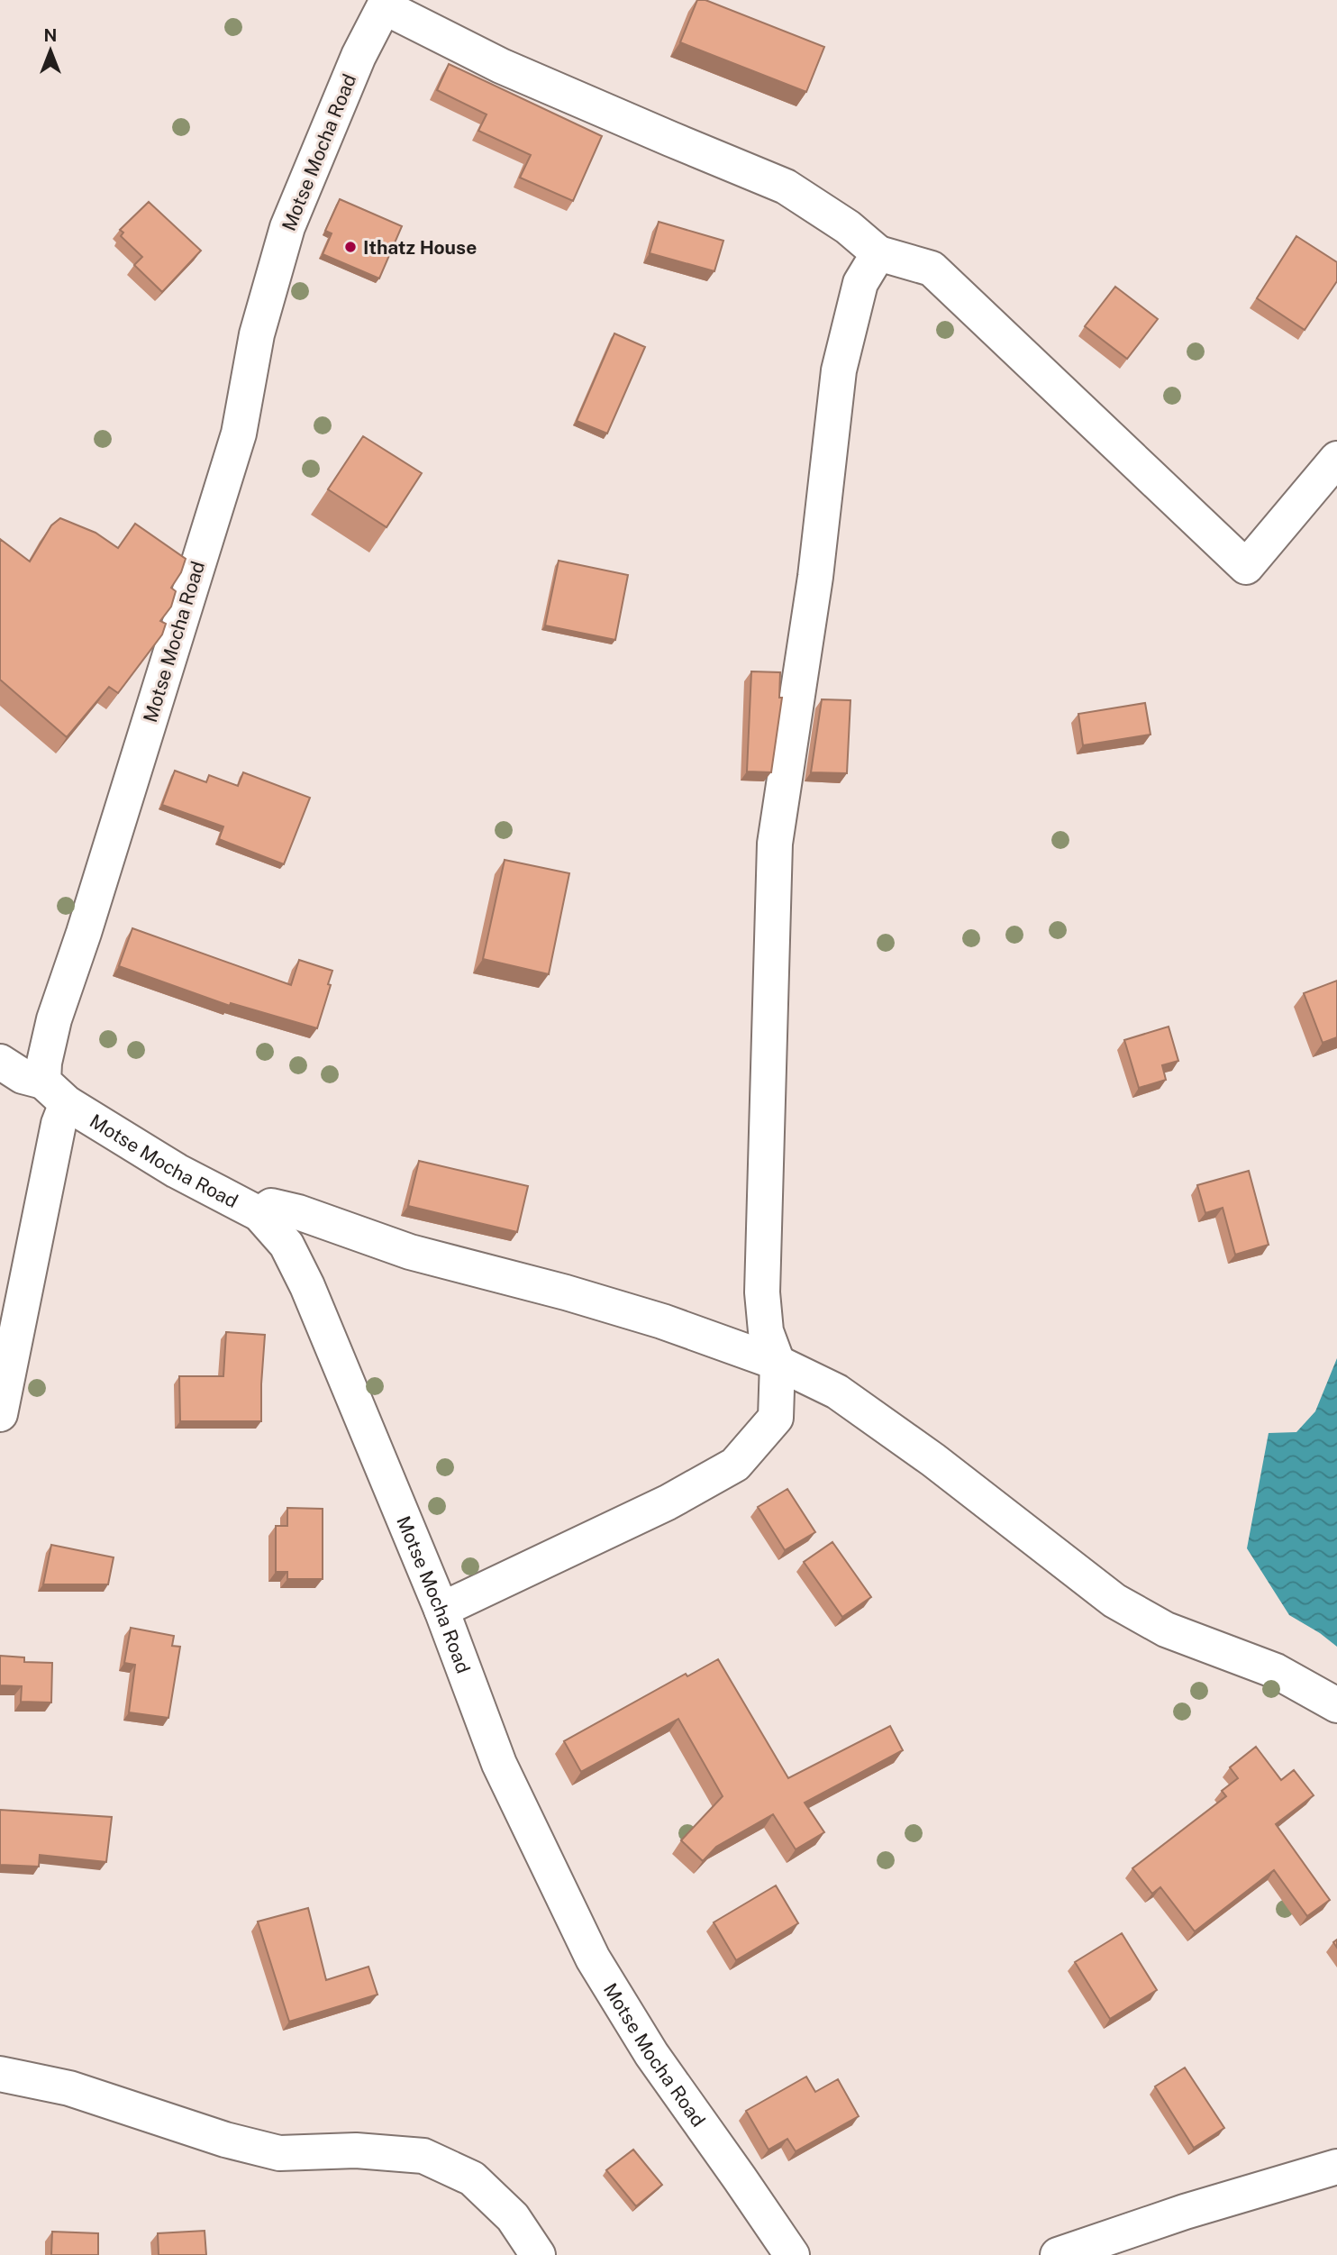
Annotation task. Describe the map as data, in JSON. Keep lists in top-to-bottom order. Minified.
{"streets":{"street":["Motse Mocha Road"]},"places":["Ithatz House"],"north":"top"}
